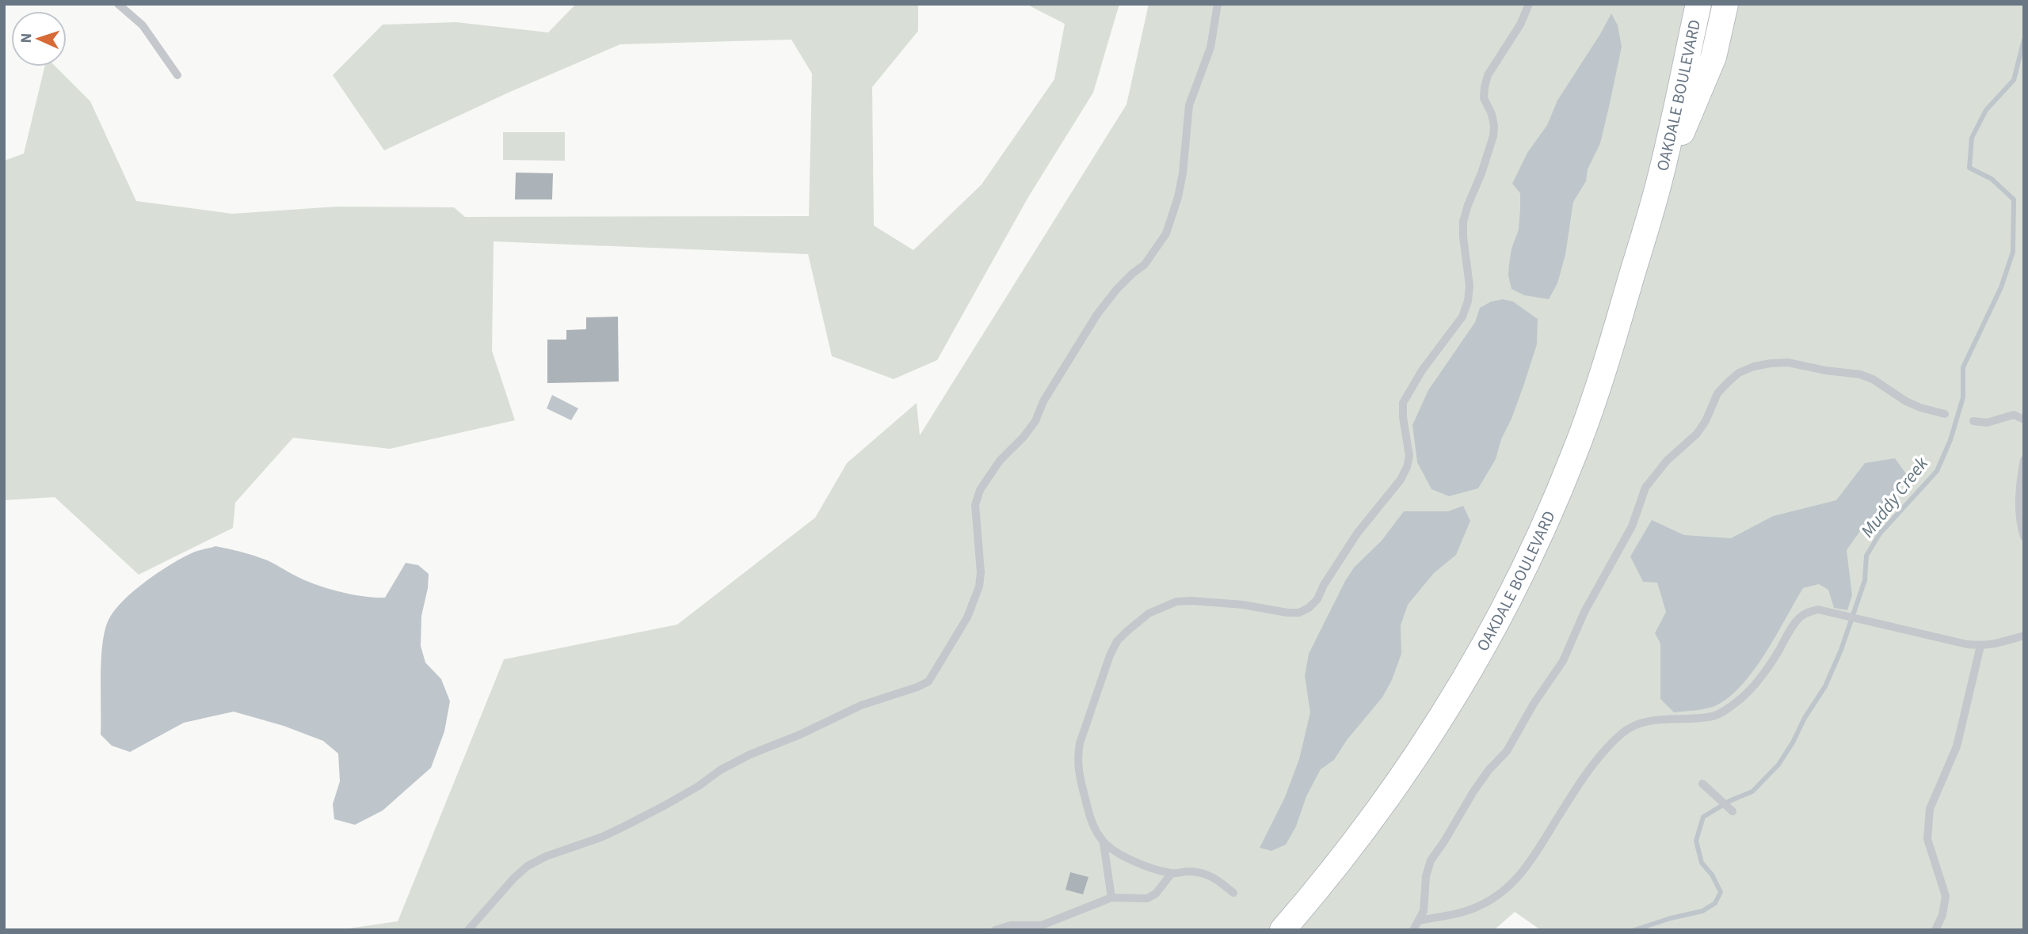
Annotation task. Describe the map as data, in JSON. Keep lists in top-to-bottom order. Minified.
{"streets":{"main road":["OAKDALE BOULEVARD"]},"water":["Muddy Creek"],"north":"left"}
